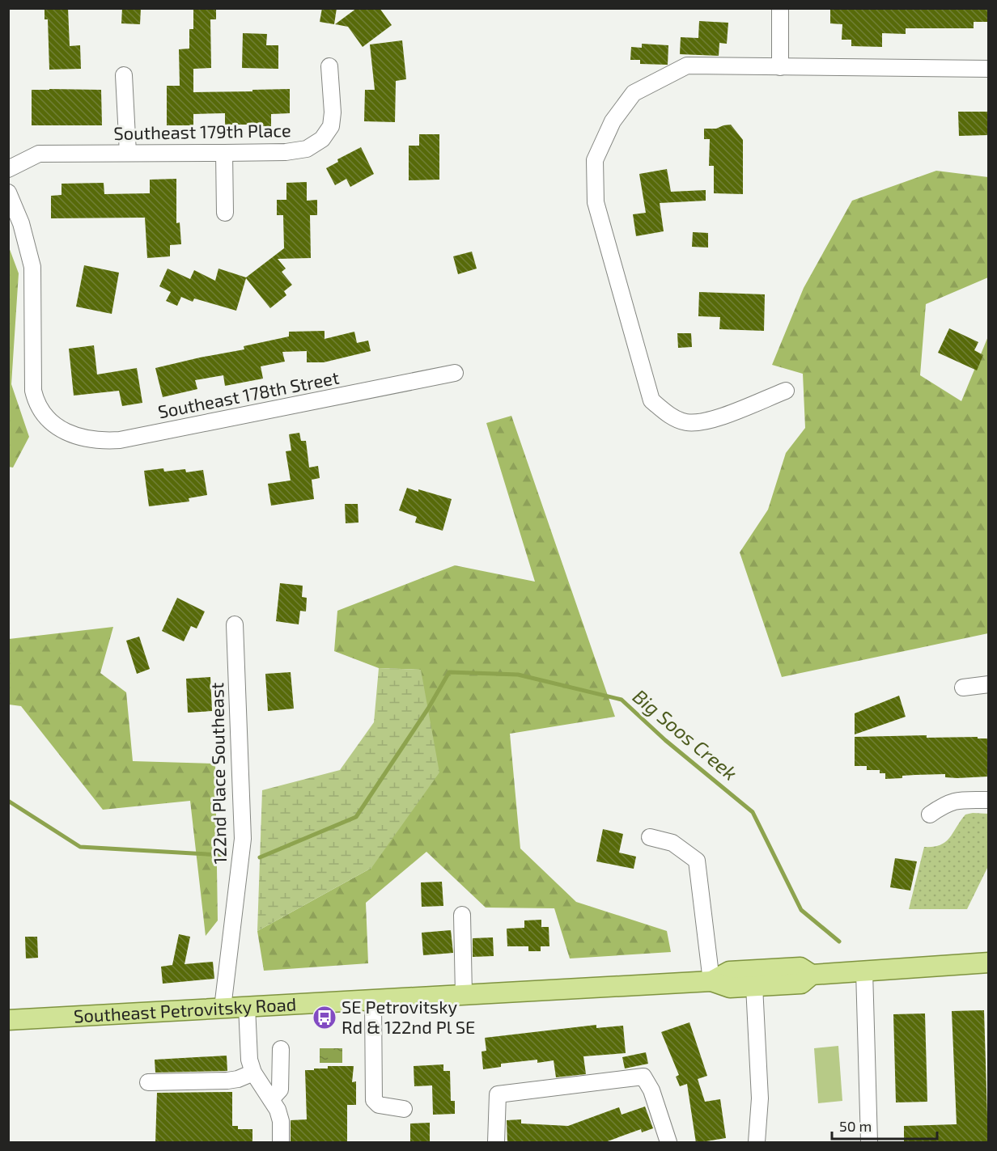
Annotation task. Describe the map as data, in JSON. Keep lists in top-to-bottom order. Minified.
{"streets":{"main road":["Southeast Petrovitsky Road"],"street":["Southeast 179th Place","Southeast 178th Street","122nd Place Southeast"]},"crossings":[["122nd Place Southeast","Southeast Petrovitsky Road"]],"water":["Big Soos Creek"],"places":{"bus stop":["SE Petrovitsky Rd & 122nd Pl SE"]},"scale_bar":"50 m"}
